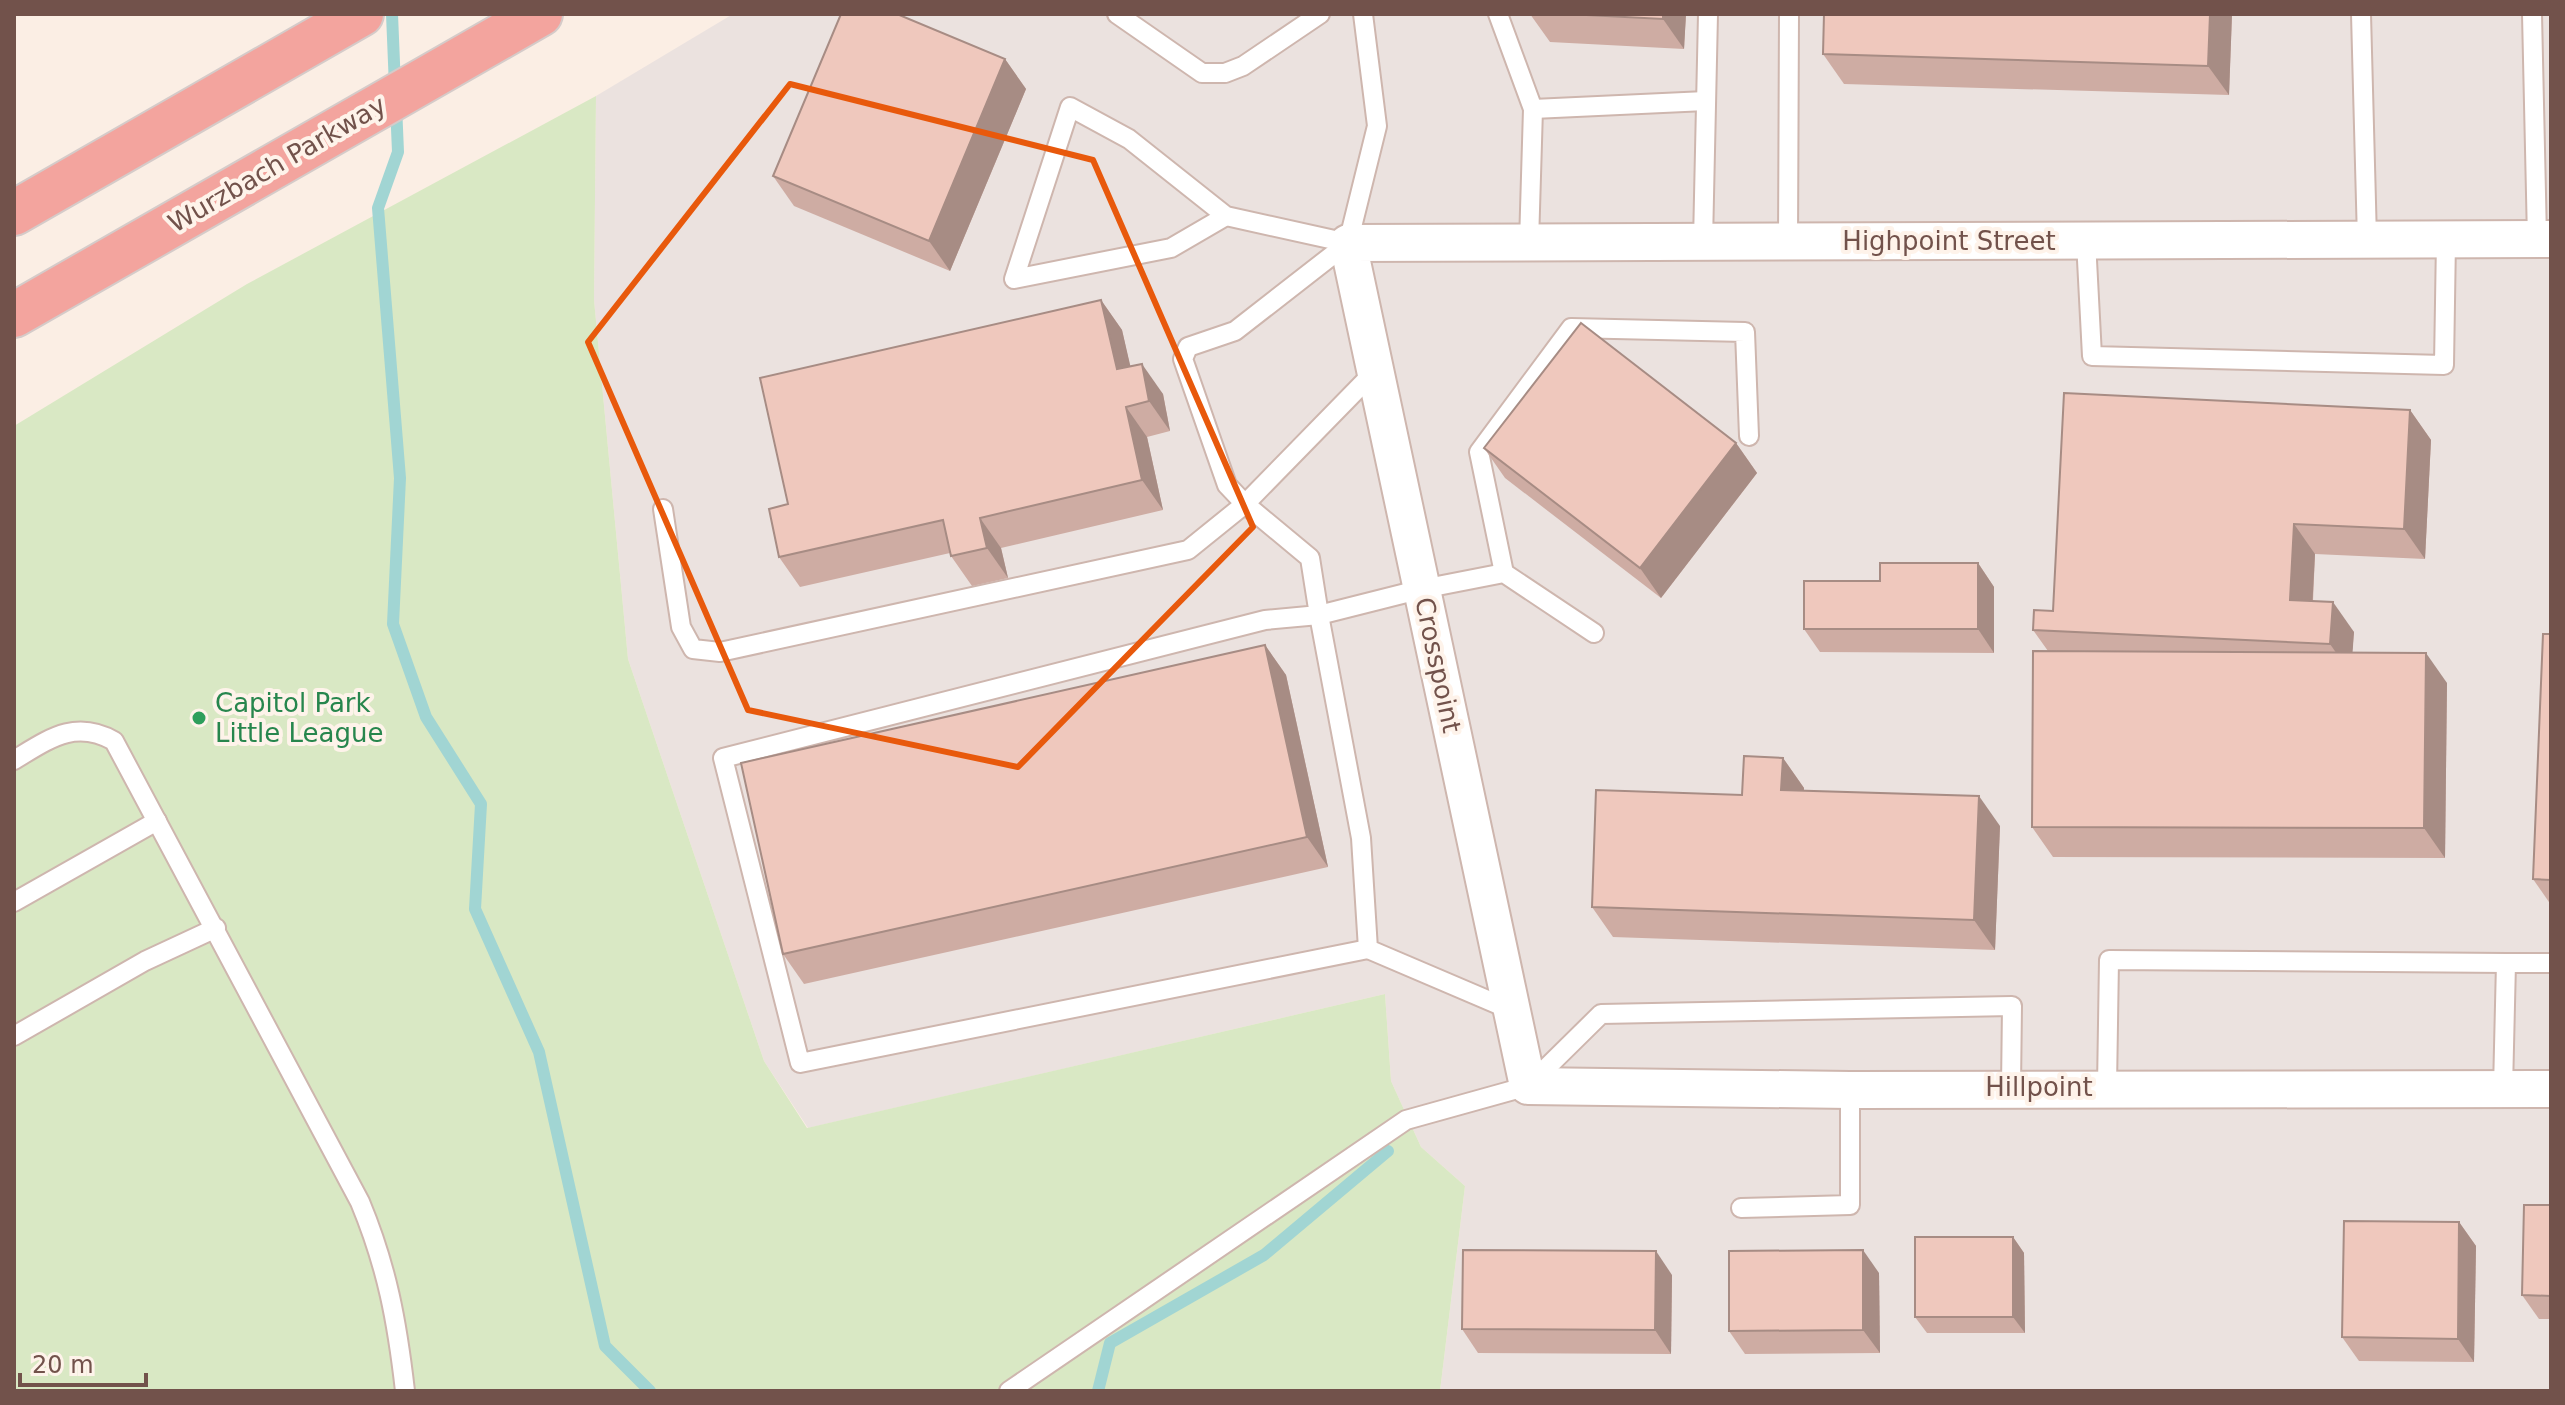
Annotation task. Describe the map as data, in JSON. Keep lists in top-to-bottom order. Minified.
{"streets":{"highway":["Wurzbach Parkway"],"street":["Highpoint Street","Crosspoint","Hillpoint"]},"crossings":[["Highpoint Street","Crosspoint"],["Crosspoint","Hillpoint"]],"places":["Capitol Park Little League"],"scale_bar":"20 m"}
